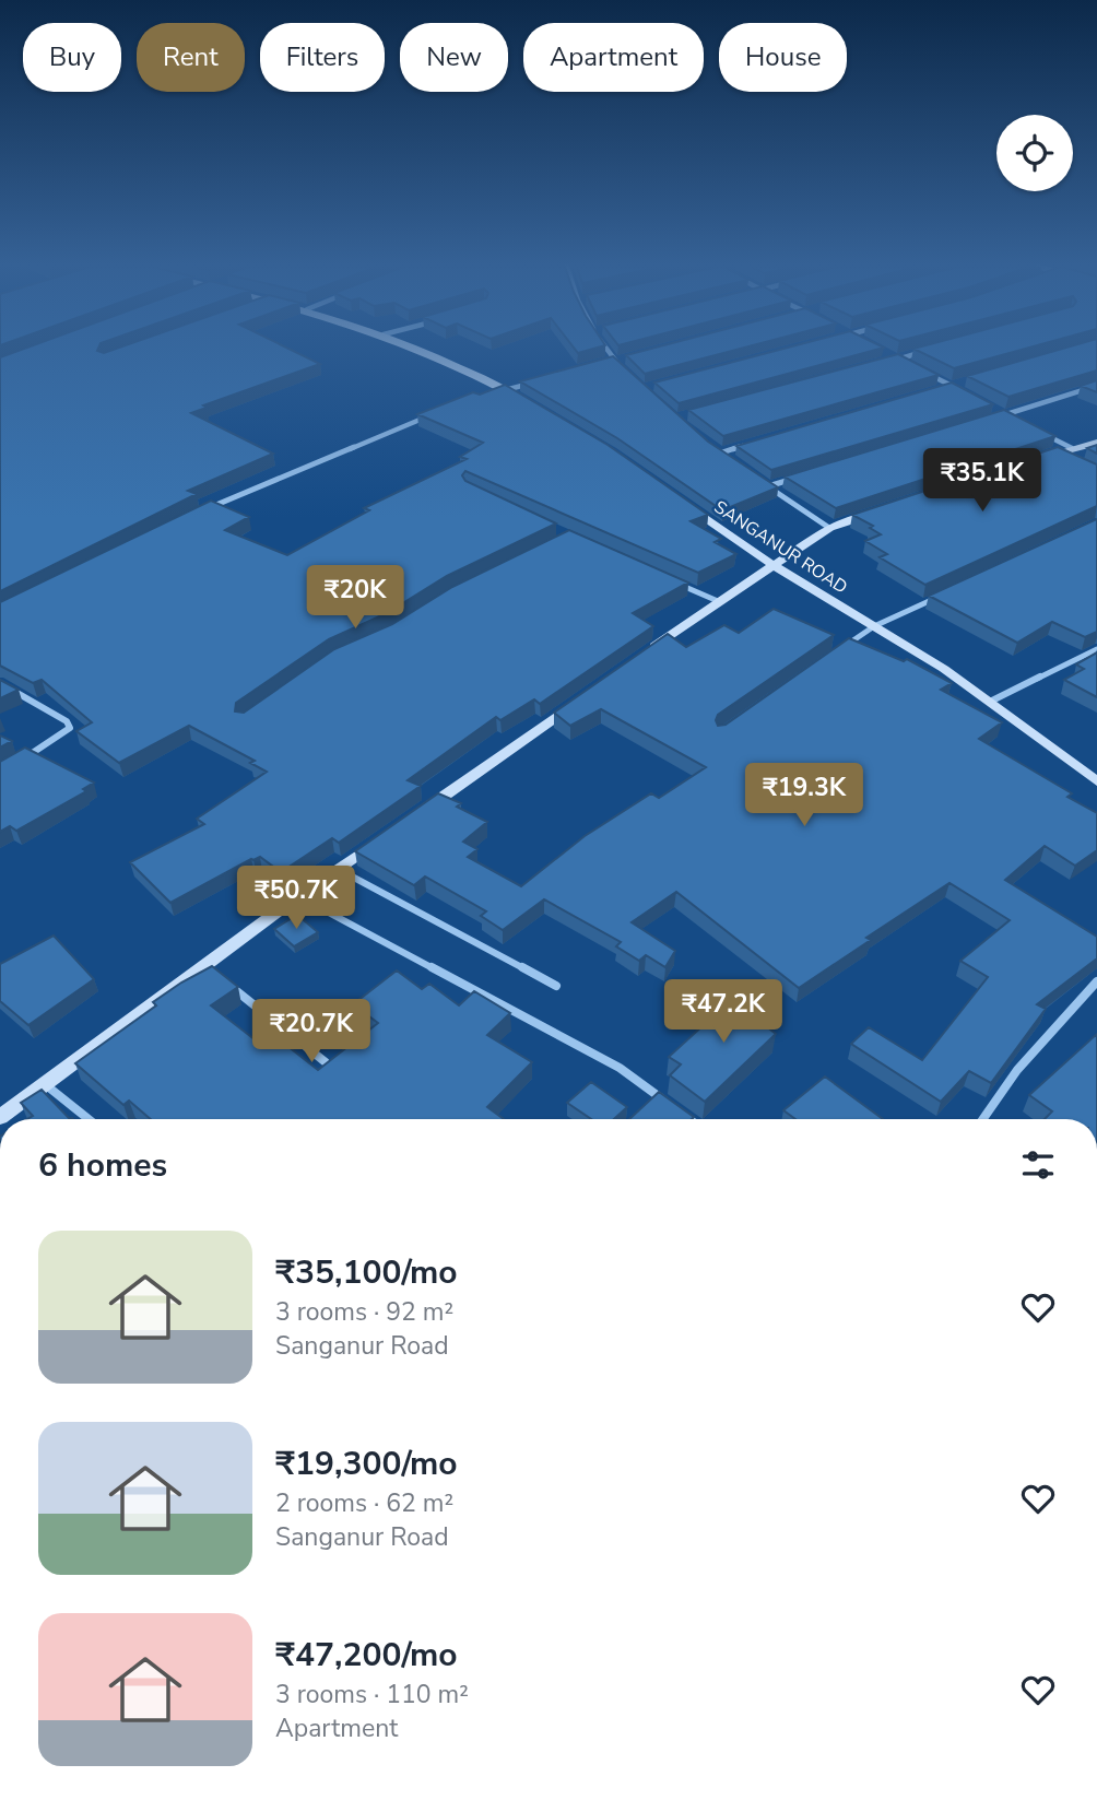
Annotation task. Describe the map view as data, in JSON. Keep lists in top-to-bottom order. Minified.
{"streets":{"main road":["SANGANUR ROAD"]},"page":{"chip":["Buy","Rent","Filters","New","Apartment","House"],"price":["₹35.1K","₹20K","₹19.3K","₹50.7K","₹47.2K","₹20.7K"],"heading":"6 homes","list":[{"name":"₹35,100/mo","note":"3 rooms · 92 m² · Sanganur Road"},{"name":"₹19,300/mo","note":"2 rooms · 62 m² · Sanganur Road"},{"name":"₹47,200/mo","note":"3 rooms · 110 m² · Apartment"}]}}
